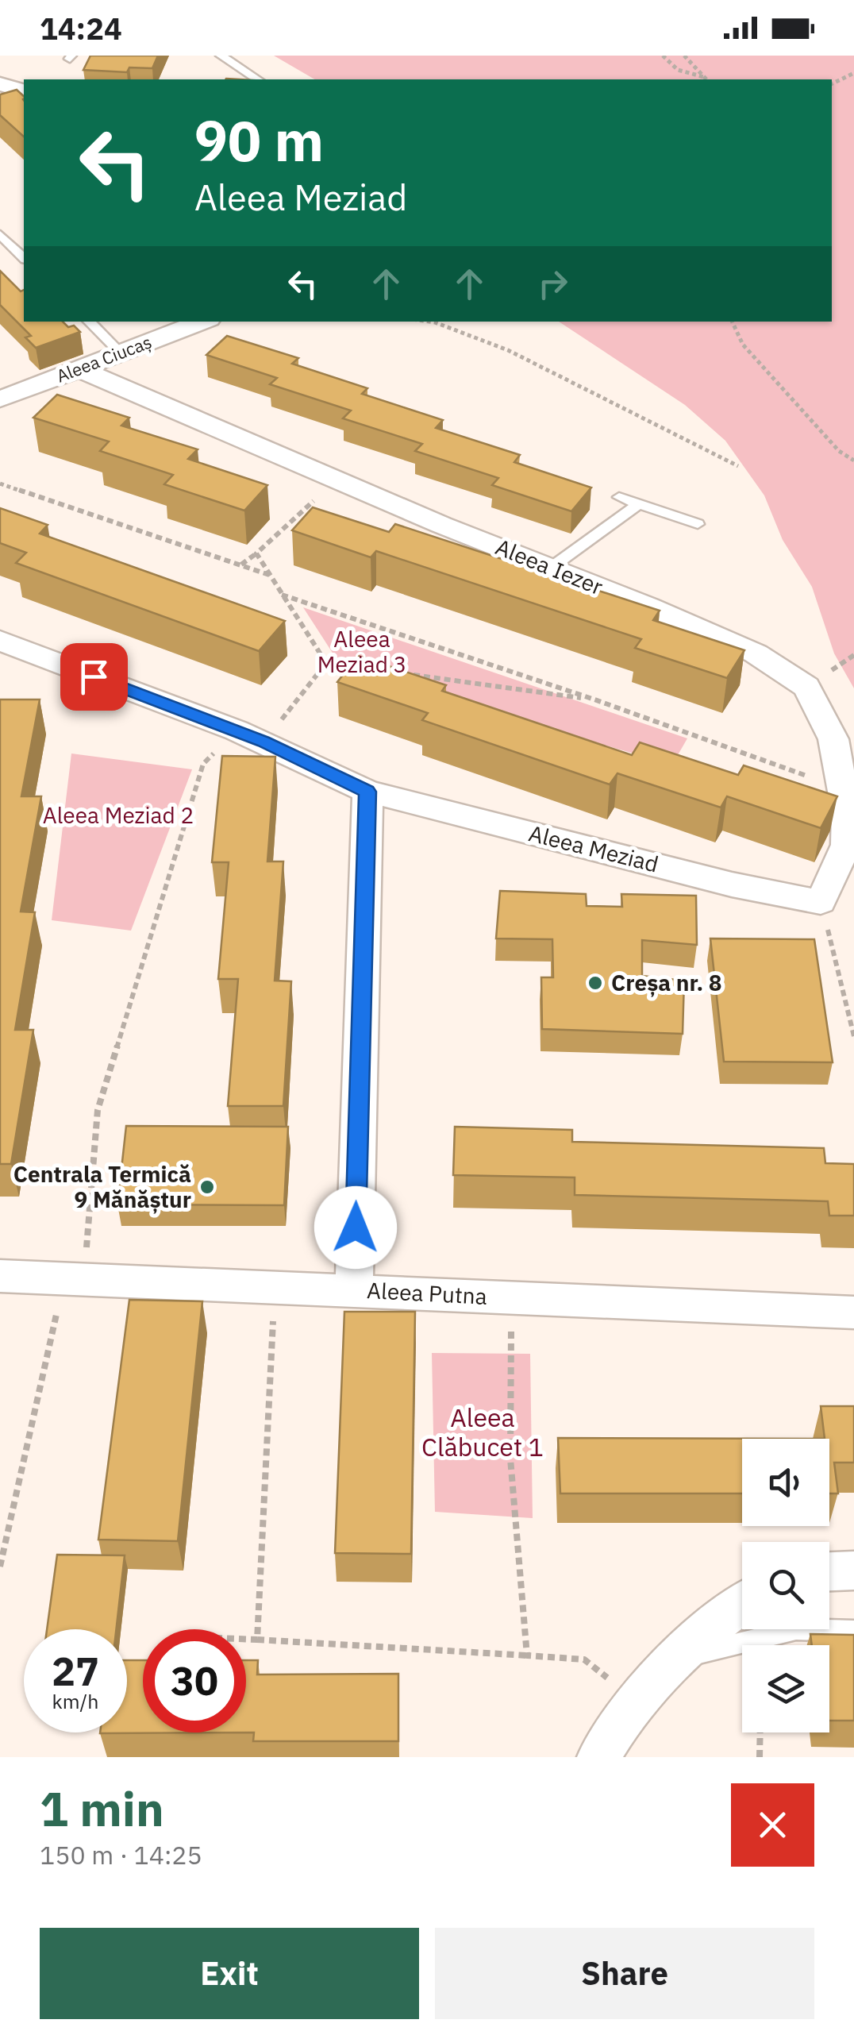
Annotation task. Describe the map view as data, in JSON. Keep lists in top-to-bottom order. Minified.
{"streets":{"street":["Aleea Ciucaș","Aleea Iezer","Aleea Meziad","Aleea Putna"]},"crossings":[["Aleea Ciucaș","Aleea Iezer"],["Aleea Iezer","Aleea Meziad"]],"parks":["Aleea Meziad 3","Aleea Meziad 2","Aleea Clăbucet 1"],"places":["Creșa nr. 8","Centrala Termică 9 Mănăștur"],"page":{"status":"14:24","turn":["90 m","Aleea Meziad"],"speed":"27 km/h","limit":"30","heading":["1 min","150 m · 14:25"],"buttons":["Exit","Share"]}}
